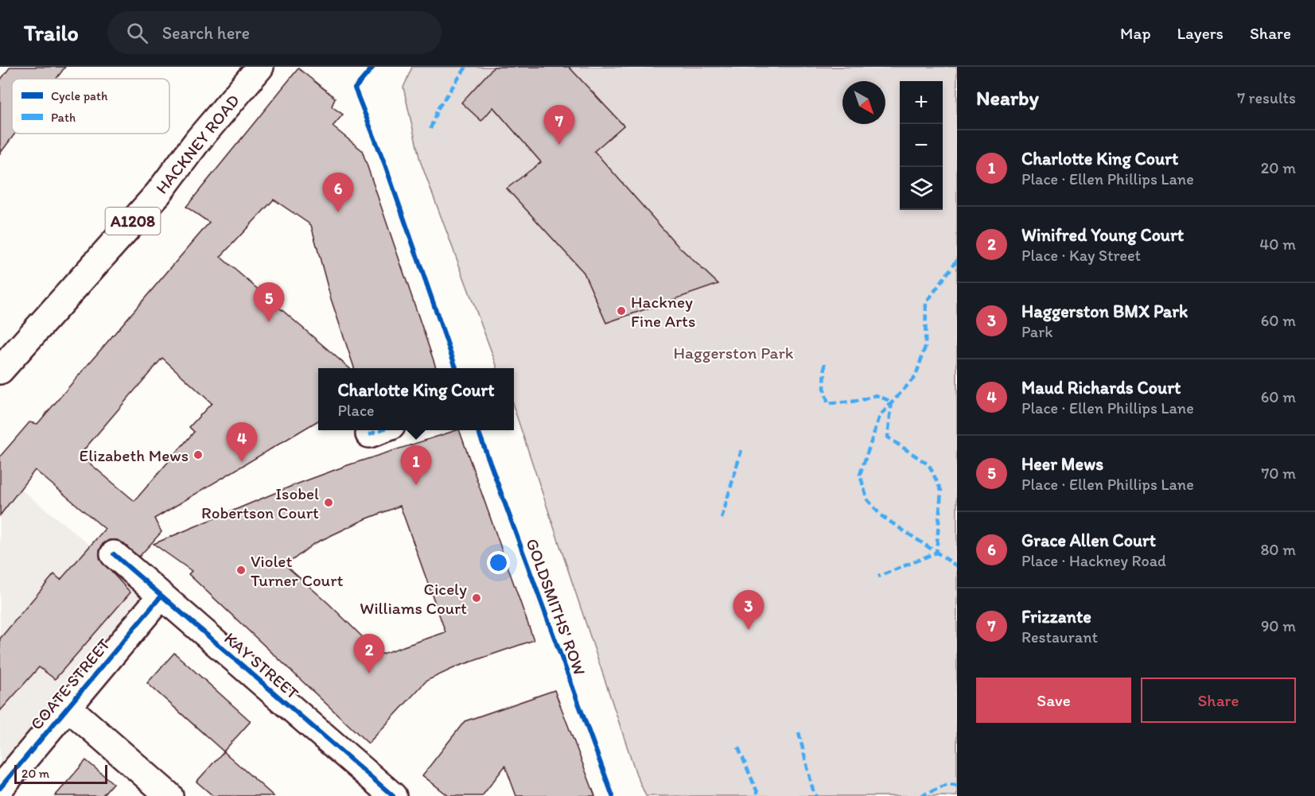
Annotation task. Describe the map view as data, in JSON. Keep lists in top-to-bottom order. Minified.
{"streets":{"street":["HACKNEY ROAD","A1208","KAY STREET","COATE STREET"],"cycle path":["GOLDSMITHS' ROW"]},"crossings":[["KAY STREET","COATE STREET"]],"parks":["Haggerston Park"],"places":["Hackney Fine Arts","Elizabeth Mews","Isobel Robertson Court","Violet Turner Court","Cicely Williams Court"],"legend":["Cycle path","Path"],"scale_bar":"20 m","north":"bottom right","page":{"header":"Trailo","search":"Search here","nav":["Map","Layers","Share"],"heading":["Nearby","7 results"],"map_buttons":["+","−"],"pins":["7","6","5","4","1","3","2"],"list":[{"mark":"1","name":"Charlotte King Court","note":"Place · Ellen Phillips Lane","value":"20 m"},{"mark":"2","name":"Winifred Young Court","note":"Place · Kay Street","value":"40 m"},{"mark":"3","name":"Haggerston BMX Park","note":"Park","value":"60 m"},{"mark":"4","name":"Maud Richards Court","note":"Place · Ellen Phillips Lane","value":"60 m"},{"mark":"5","name":"Heer Mews","note":"Place · Ellen Phillips Lane","value":"70 m"},{"mark":"6","name":"Grace Allen Court","note":"Place · Hackney Road","value":"80 m"},{"mark":"7","name":"Frizzante","note":"Restaurant","value":"90 m"}],"popup":["Charlotte King Court","Place"],"buttons":["Save","Share"],"scale":"20 m"}}
